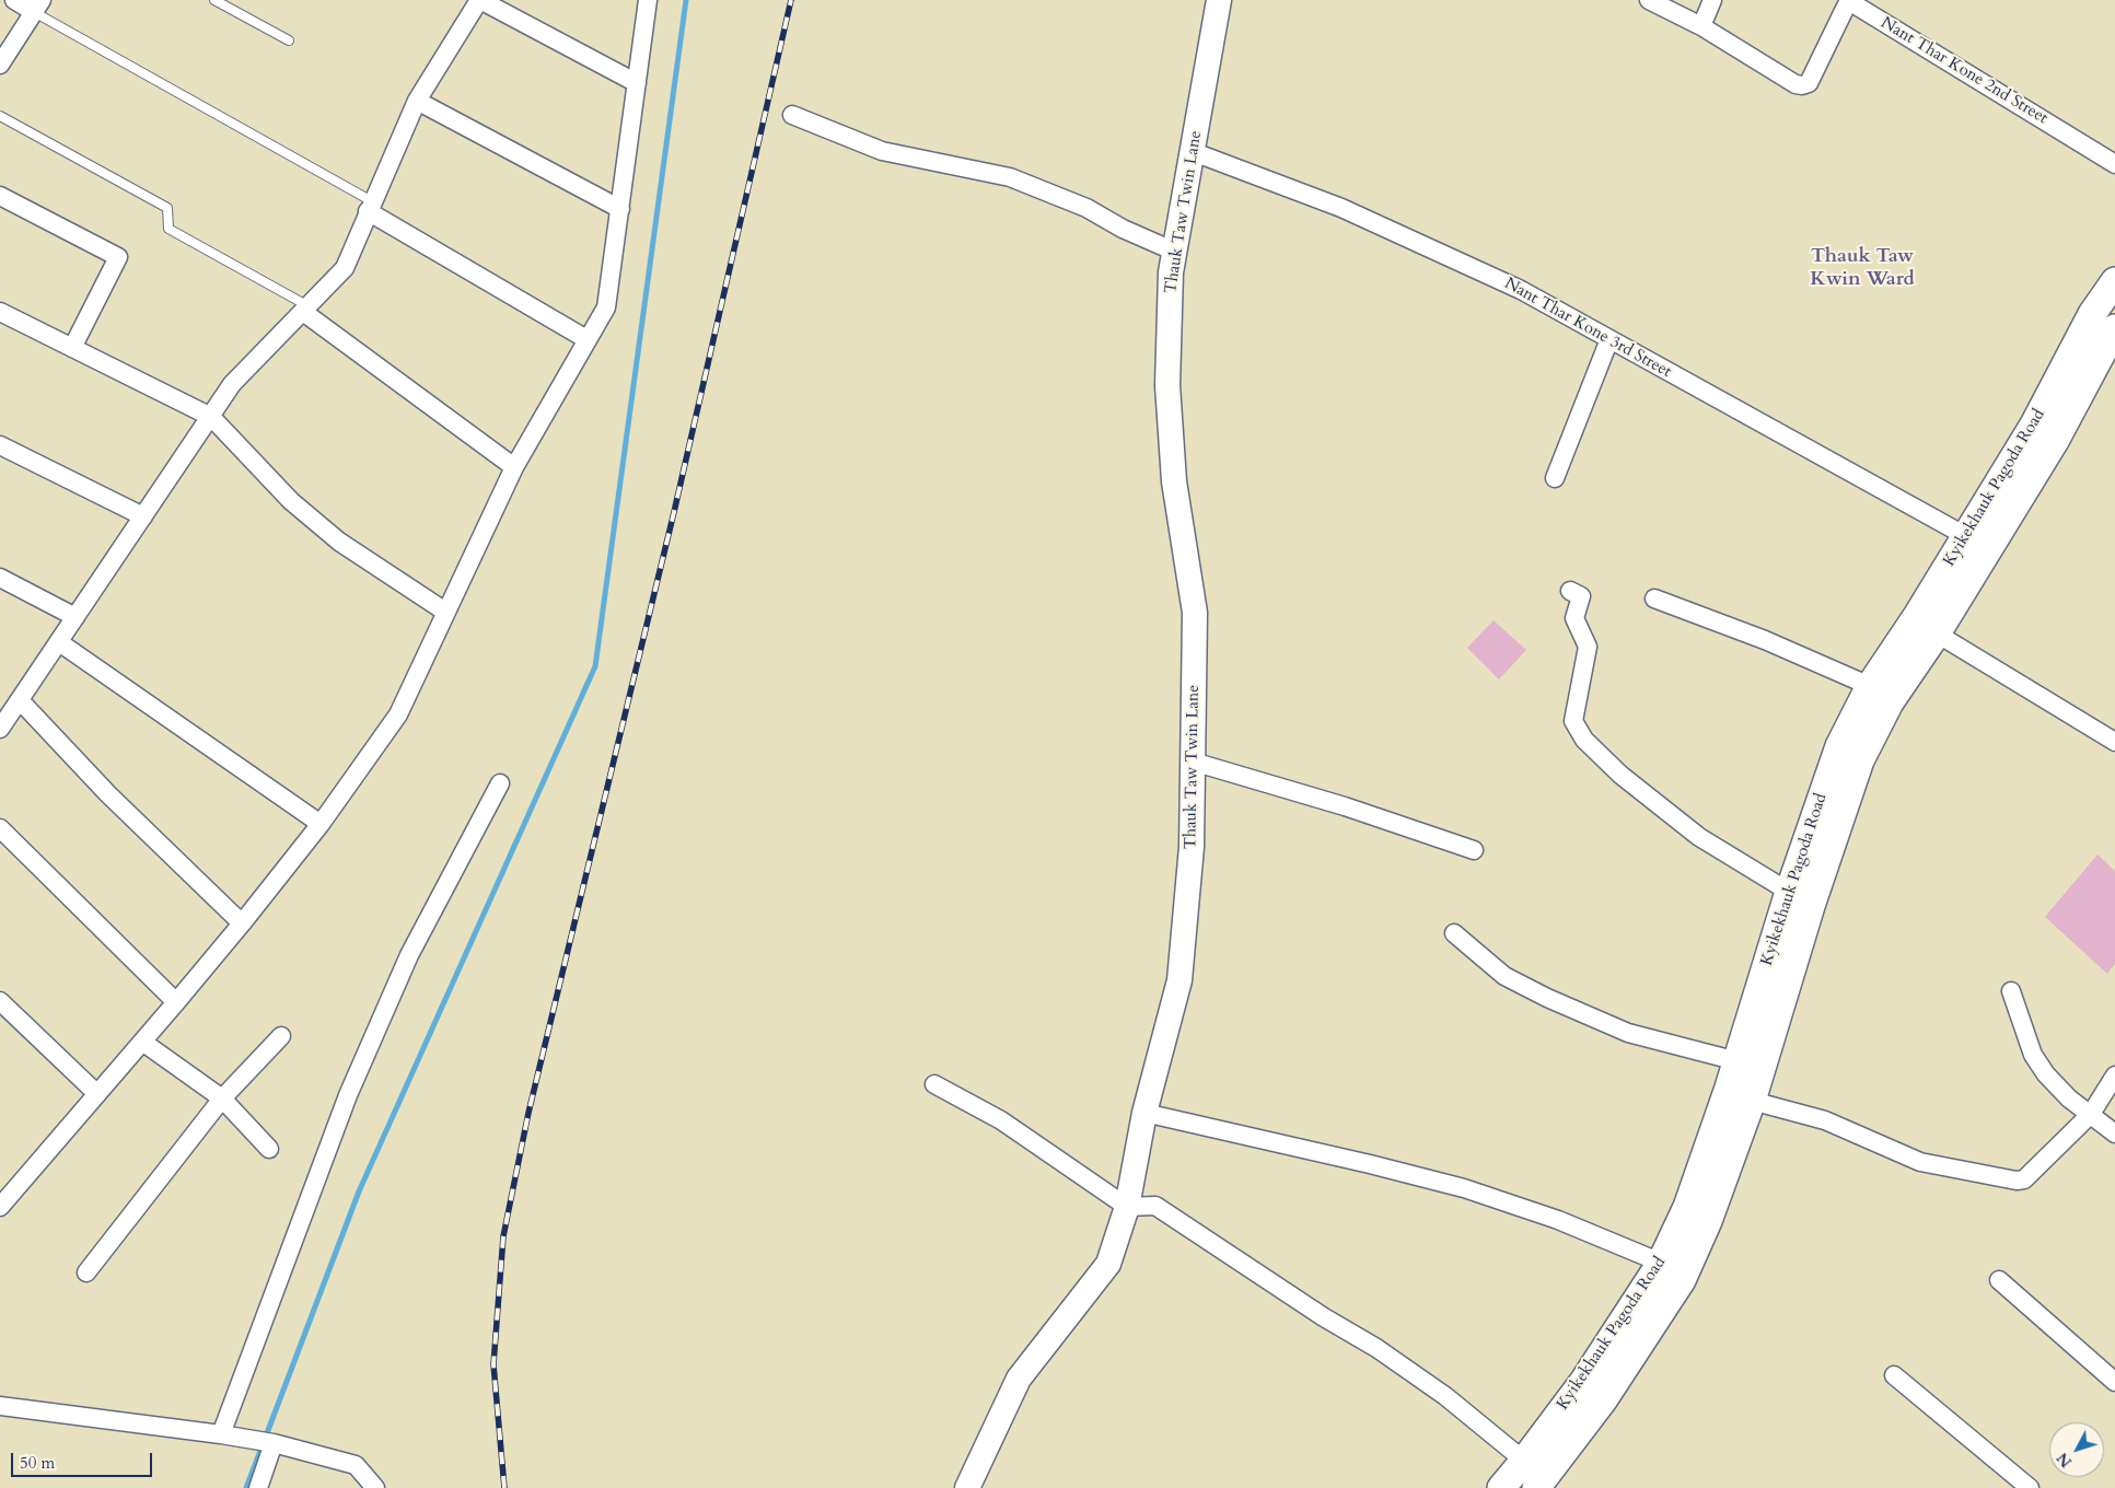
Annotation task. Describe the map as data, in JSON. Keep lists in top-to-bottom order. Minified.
{"streets":{"main road":["Kyikekhauk Pagoda Road"],"street":["Nant Thar Kone 2nd Street","Thauk Taw Twin Lane","Nant Thar Kone 3rd Street"]},"crossings":[["Thauk Taw Twin Lane","Nant Thar Kone 3rd Street"],["Nant Thar Kone 3rd Street","Kyikekhauk Pagoda Road"]],"districts":["Thauk Taw Kwin Ward"],"scale_bar":"50 m","north":"bottom left"}
